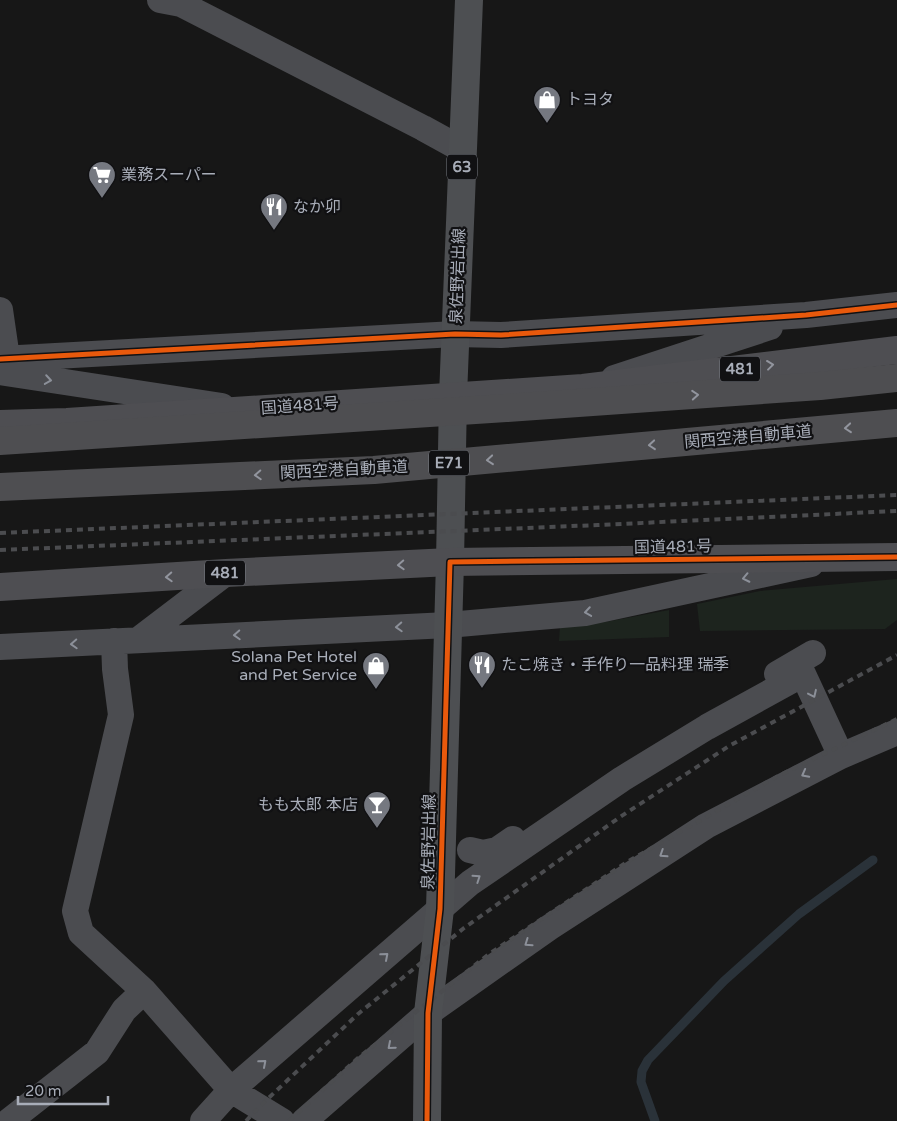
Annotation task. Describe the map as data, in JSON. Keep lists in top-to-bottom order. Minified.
{"streets":{"highway":["481","国道481号","関西空港自動車道","E71"],"main road":["63","泉佐野岩出線"]},"crossings":[["泉佐野岩出線","国道481号"]],"places":{"shop":["トヨタ","Solana Pet Hotel and Pet Service"],"supermarket":["業務スーパー"],"restaurant":["なか卯","たこ焼き・手作り一品料理 瑞季"],"bar":["もも太郎 本店"]},"scale_bar":"20 m"}
